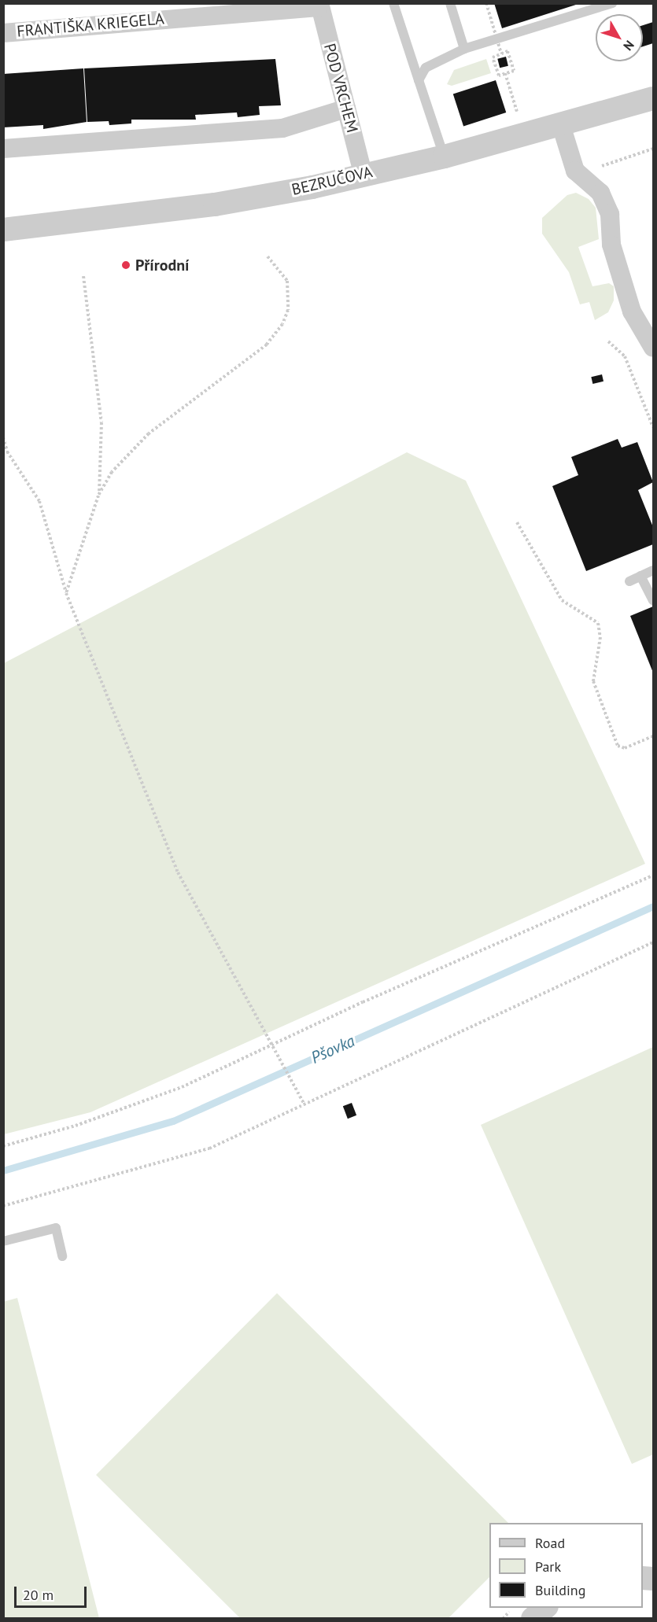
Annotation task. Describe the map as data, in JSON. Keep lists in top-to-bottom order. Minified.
{"streets":{"street":["FRANTIŠKA KRIEGELA","POD VRCHEM","BEZRUČOVA"]},"crossings":[["FRANTIŠKA KRIEGELA","POD VRCHEM"],["POD VRCHEM","BEZRUČOVA"]],"water":["Pšovka"],"places":["Přírodní"],"legend":["Road","Park","Building"],"scale_bar":"20 m","north":"bottom right"}
